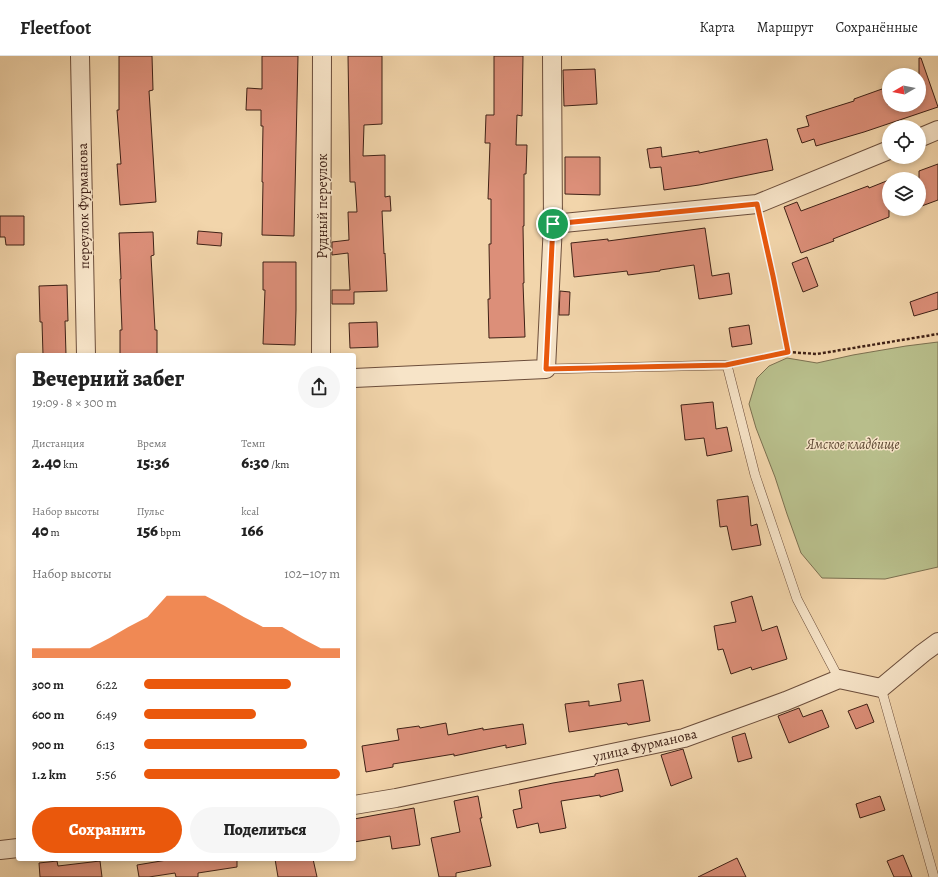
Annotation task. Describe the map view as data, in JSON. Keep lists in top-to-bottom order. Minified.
{"streets":{"street":["переулок Фурманова","Рудный переулок","улица Фурманова"]},"parks":["Ямское кладбище"],"north":"left","page":{"header":"Fleetfoot","nav":["Карта","Маршрут","Сохранённые"],"heading":["Вечерний забег","19:09 · 8 × 300 m"],"stats":[["Дистанция","2.40 km"],["Время","15:36"],["Темп","6:30 /km"],["Набор высоты","40 m"],["Пульс","156 bpm"],["kcal","166"]],"chart":["Набор высоты","102–107 m"],"list":[{"name":"300 m","note":"6:22"},{"name":"600 m","note":"6:49"},{"name":"900 m","note":"6:13"},{"name":"1.2 km","note":"5:56"}],"buttons":["Сохранить","Поделиться"]}}
